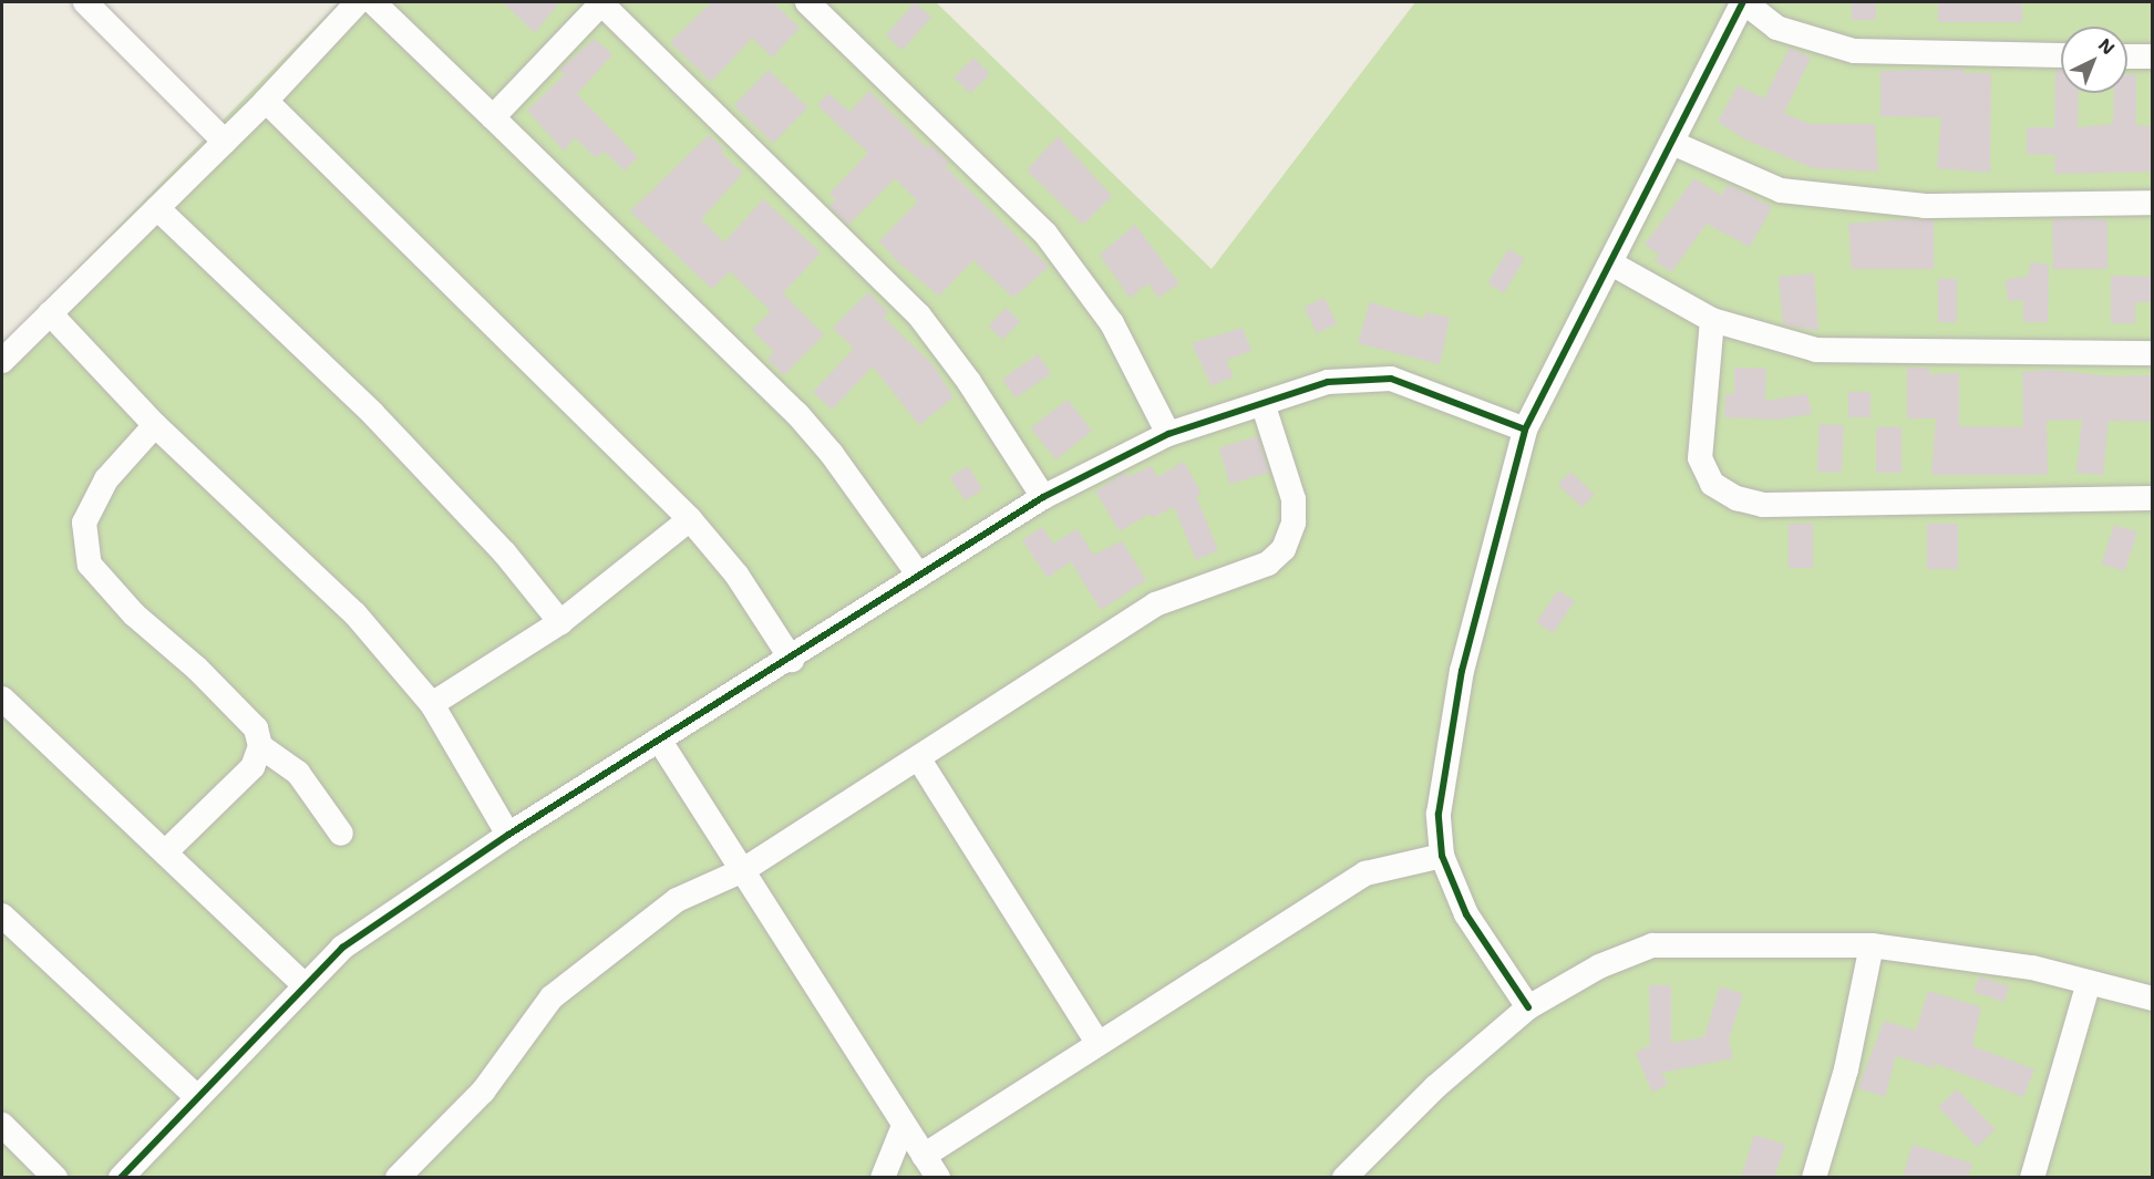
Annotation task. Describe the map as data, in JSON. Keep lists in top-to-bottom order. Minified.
{"north":"top right"}
